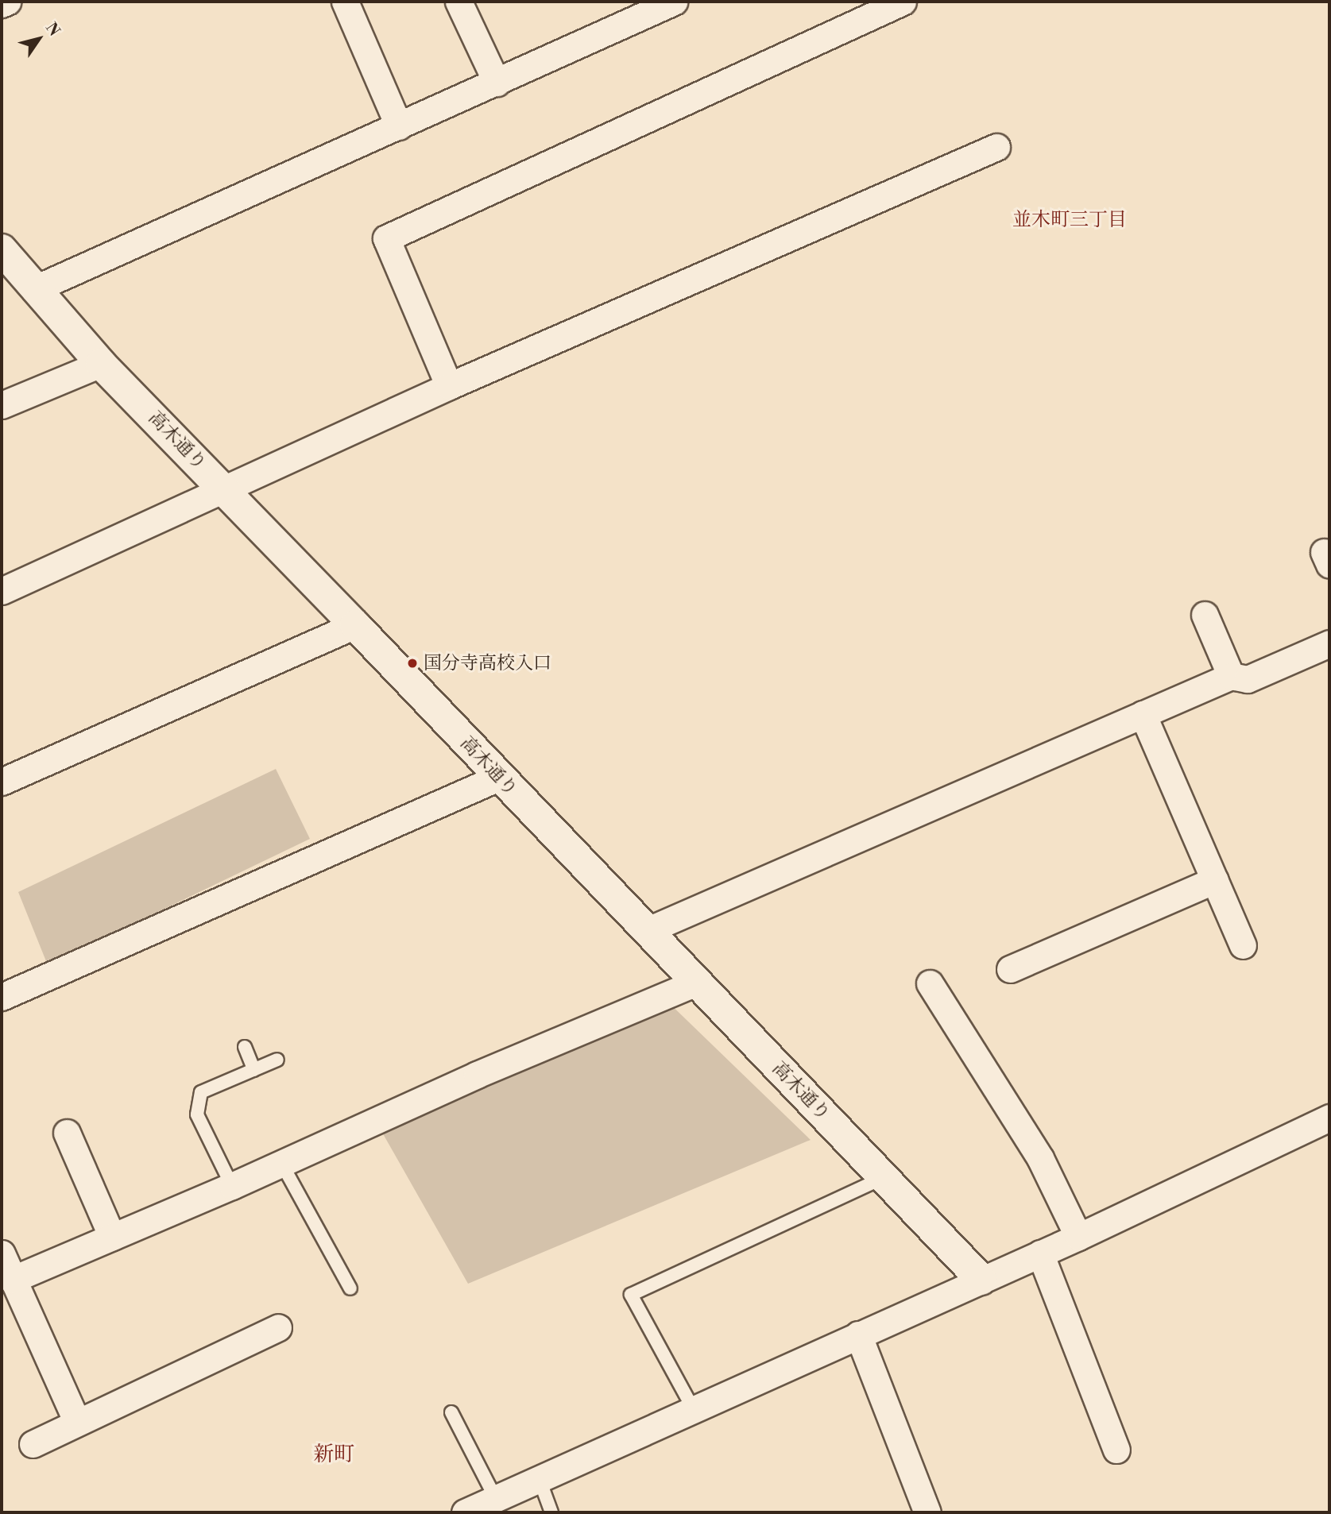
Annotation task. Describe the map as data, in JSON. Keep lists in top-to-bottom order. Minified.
{"streets":{"street":["高木通り"]},"districts":["並木町三丁目","新町"],"places":["国分寺高校入口"],"north":"top right"}
